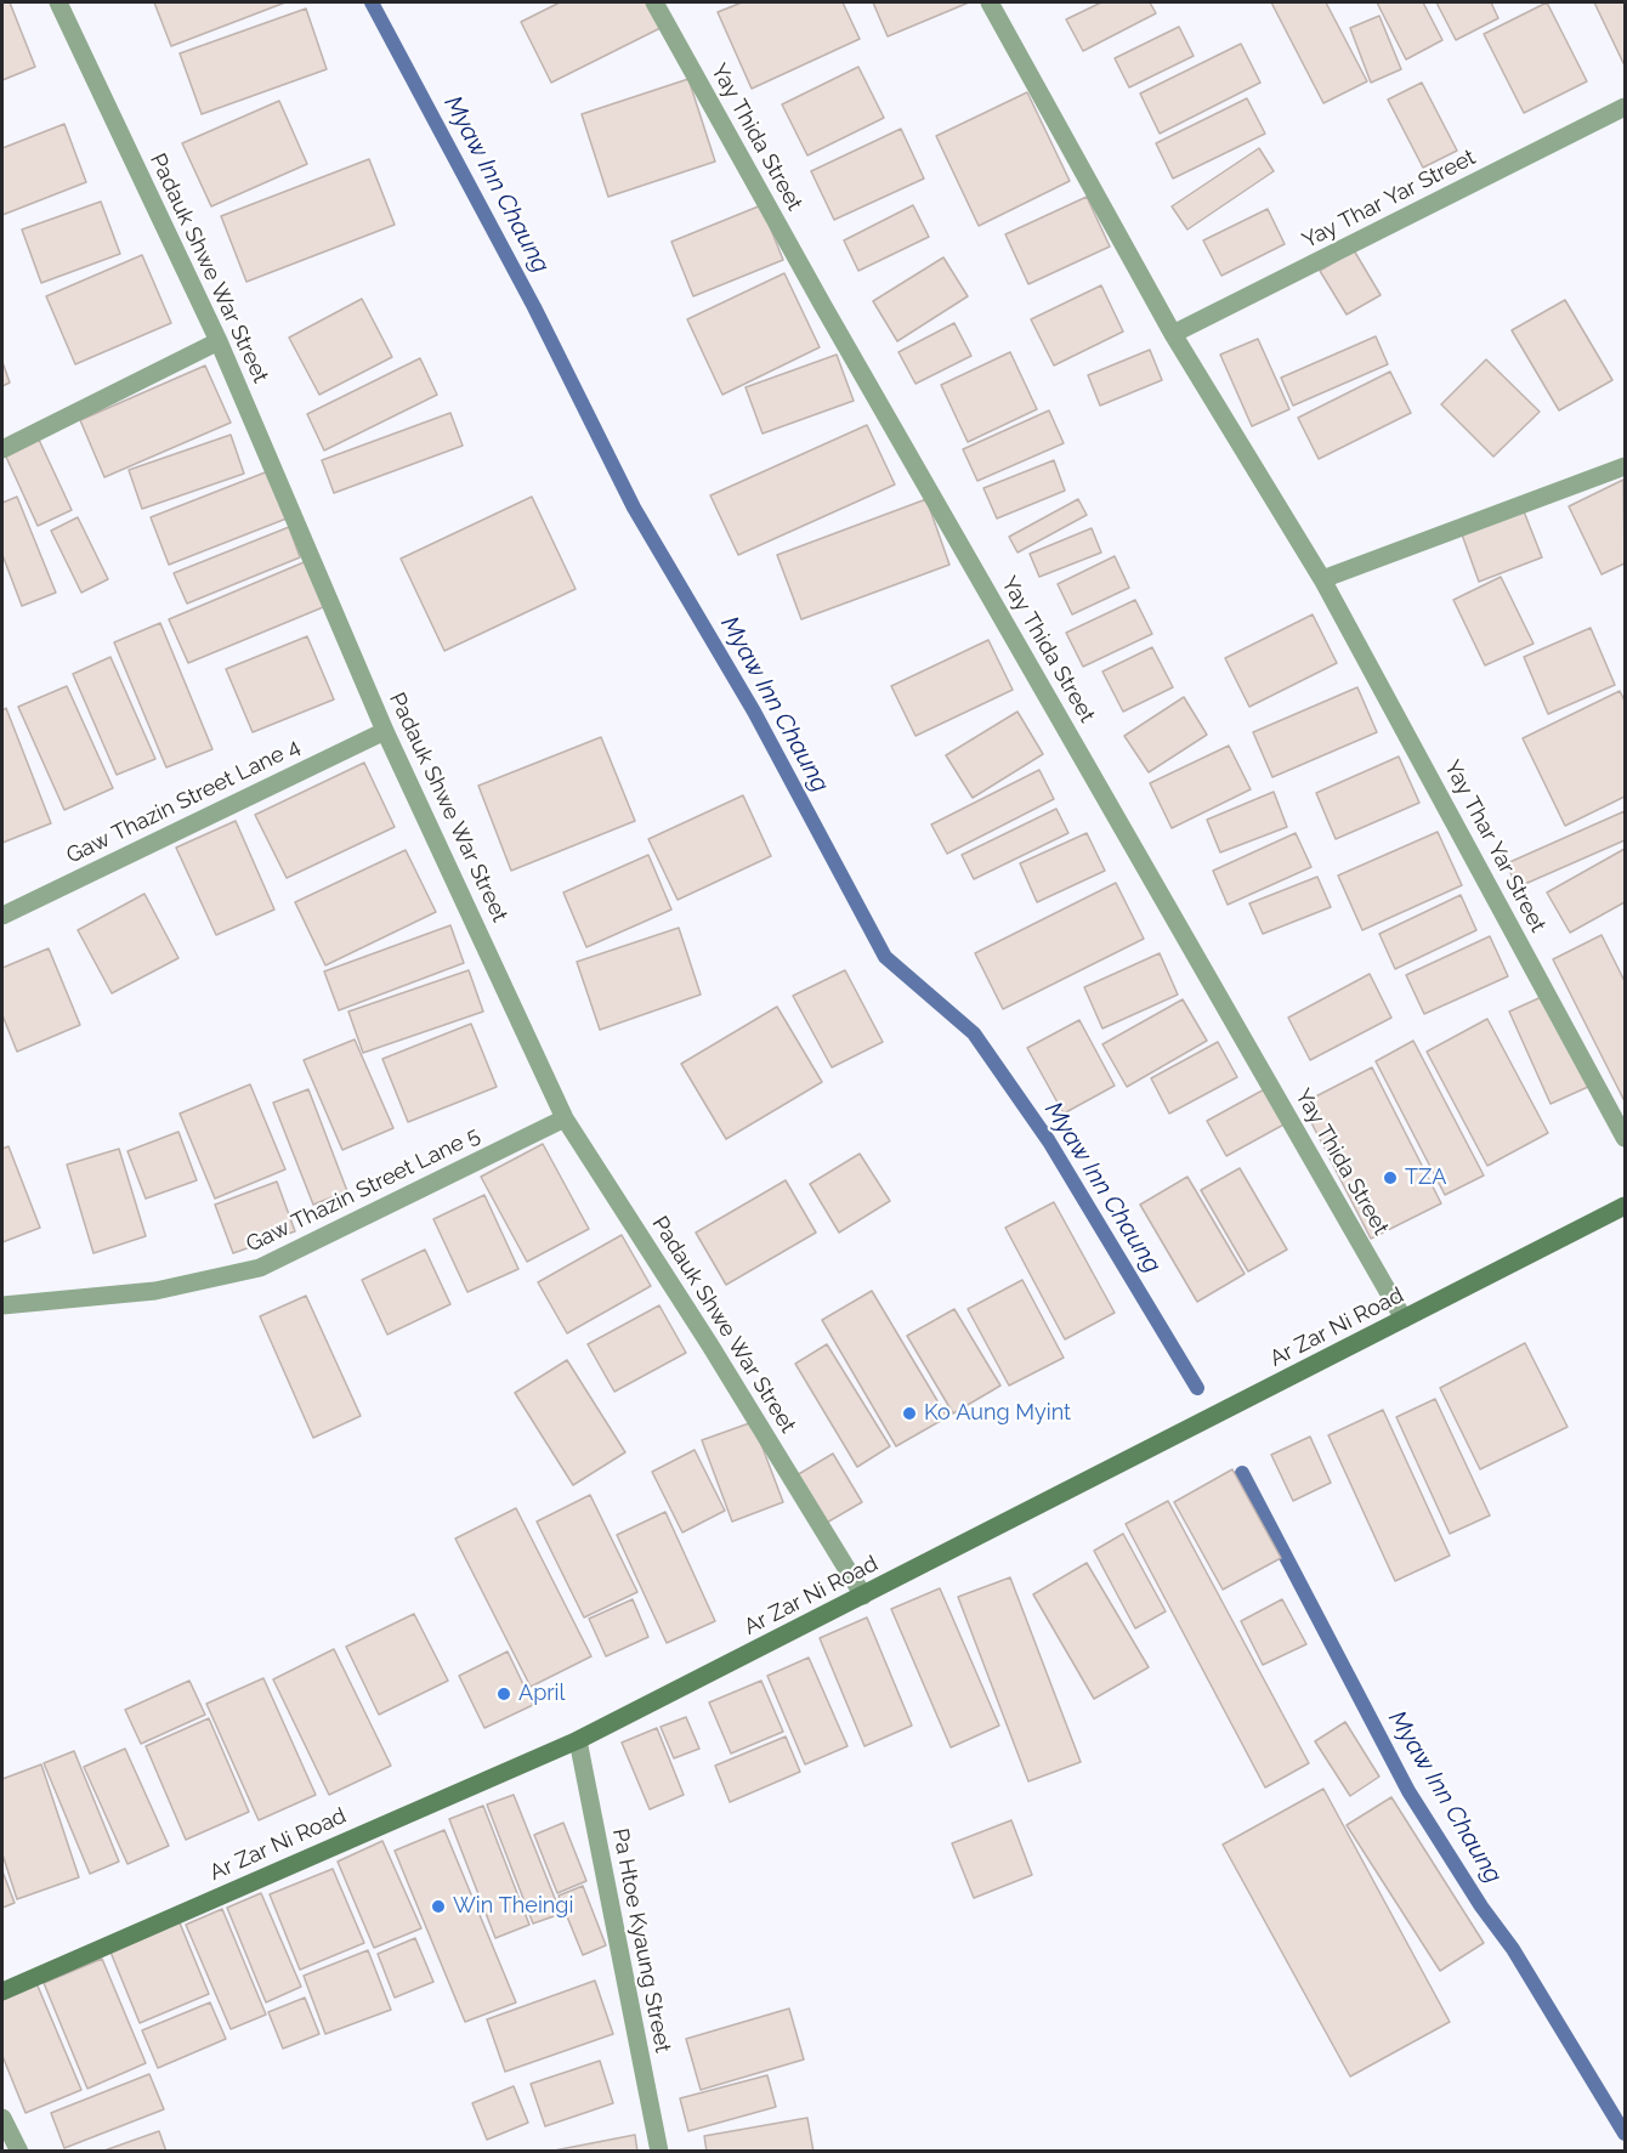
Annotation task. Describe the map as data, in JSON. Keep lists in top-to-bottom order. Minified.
{"streets":{"main road":["Ar Zar Ni Road"],"street":["Yay Thida Street","Yay Thar Yar Street","Padauk Shwe War Street","Gaw Thazin Street Lane 4","Gaw Thazin Street Lane 5","Pa Htoe Kyaung Street"]},"crossings":[["Yay Thida Street","Ar Zar Ni Road"],["Padauk Shwe War Street","Gaw Thazin Street Lane 4"],["Padauk Shwe War Street","Gaw Thazin Street Lane 5"],["Padauk Shwe War Street","Ar Zar Ni Road"],["Ar Zar Ni Road","Pa Htoe Kyaung Street"]],"water":["Myaw Inn Chaung"],"places":["TZA","Ko Aung Myint","April","Win Theingi"]}
